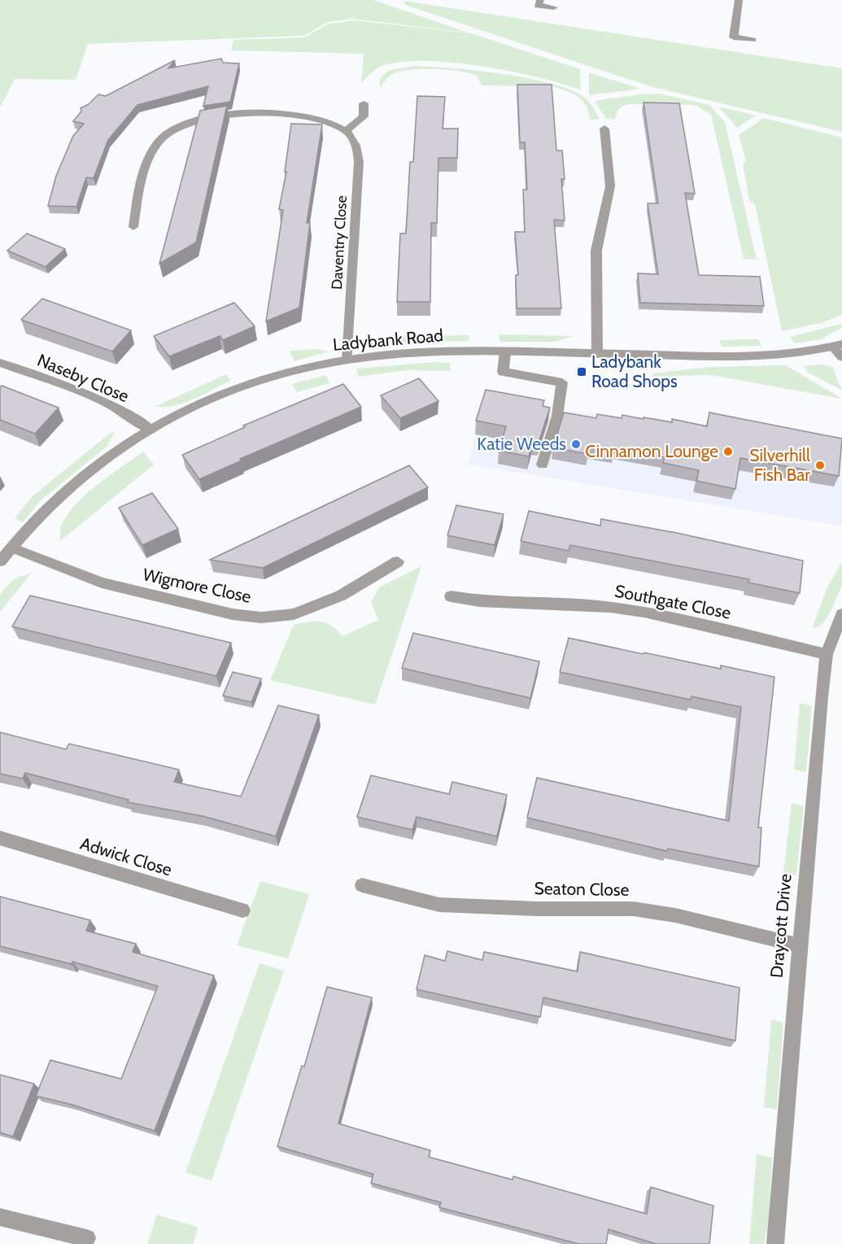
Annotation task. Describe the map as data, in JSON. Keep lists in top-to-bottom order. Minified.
{"streets":{"street":["Daventry Close","Ladybank Road","Naseby Close","Wigmore Close","Southgate Close","Adwick Close","Seaton Close","Draycott Drive"]},"crossings":[["Daventry Close","Ladybank Road"],["Ladybank Road","Naseby Close"],["Ladybank Road","Wigmore Close"],["Southgate Close","Draycott Drive"],["Seaton Close","Draycott Drive"]],"places":{"transit":["Ladybank Road Shops"],"other":["Katie Weeds","Cinnamon Lounge","Silverhill Fish Bar"]}}
